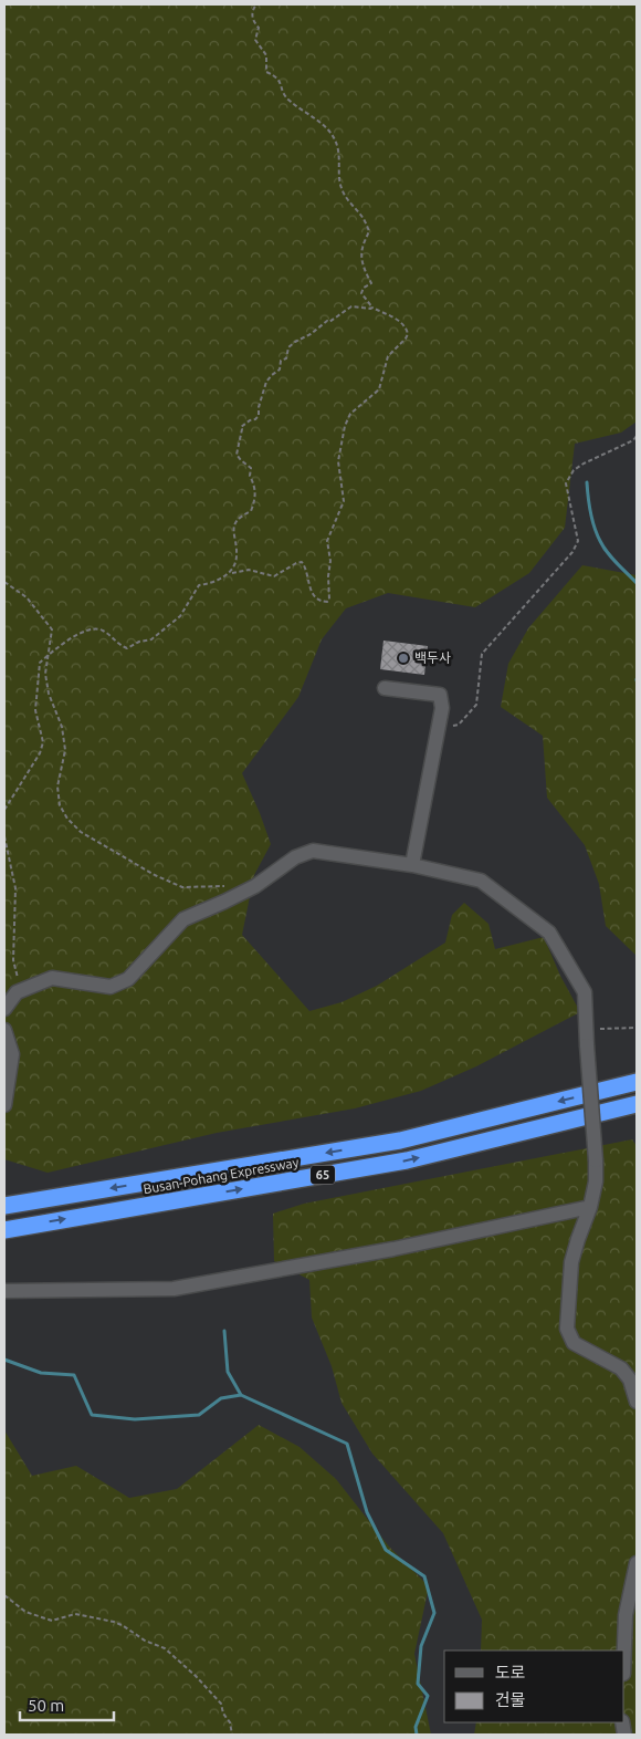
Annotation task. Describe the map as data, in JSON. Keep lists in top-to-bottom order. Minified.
{"streets":{"highway":["65","Busan-Pohang Expressway"]},"places":["백두사"],"legend":["도로","건물"],"scale_bar":"50 m"}
